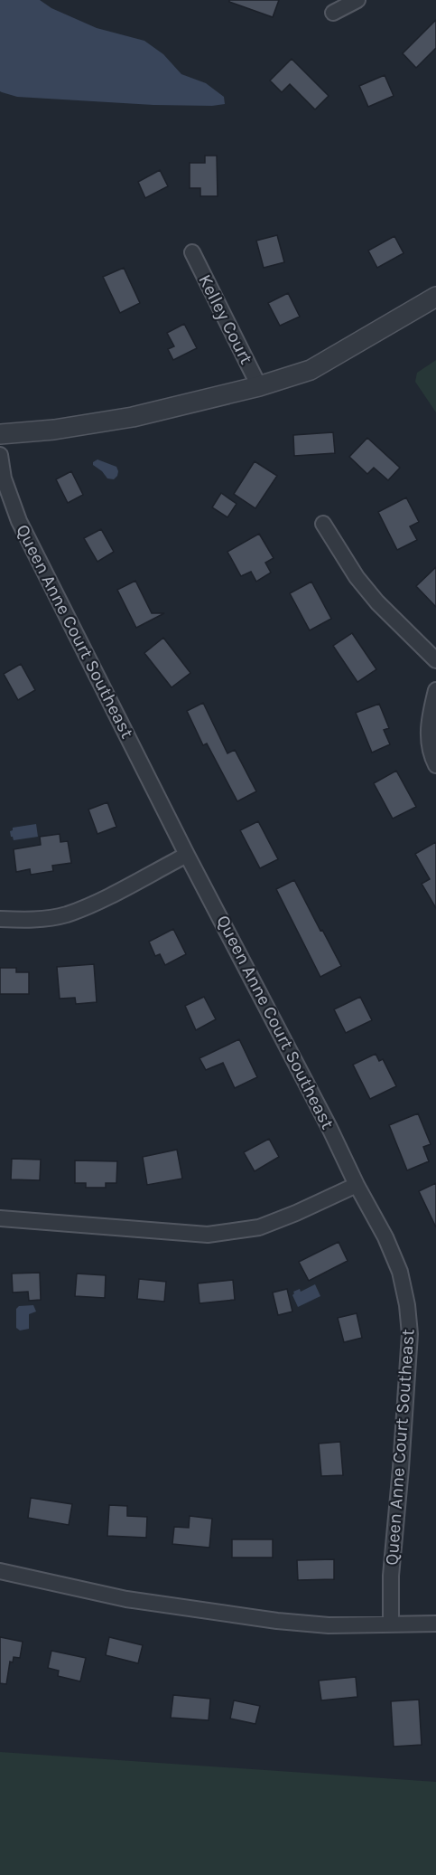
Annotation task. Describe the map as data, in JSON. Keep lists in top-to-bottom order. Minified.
{"streets":{"street":["Kelley Court","Queen Anne Court Southeast"]}}
